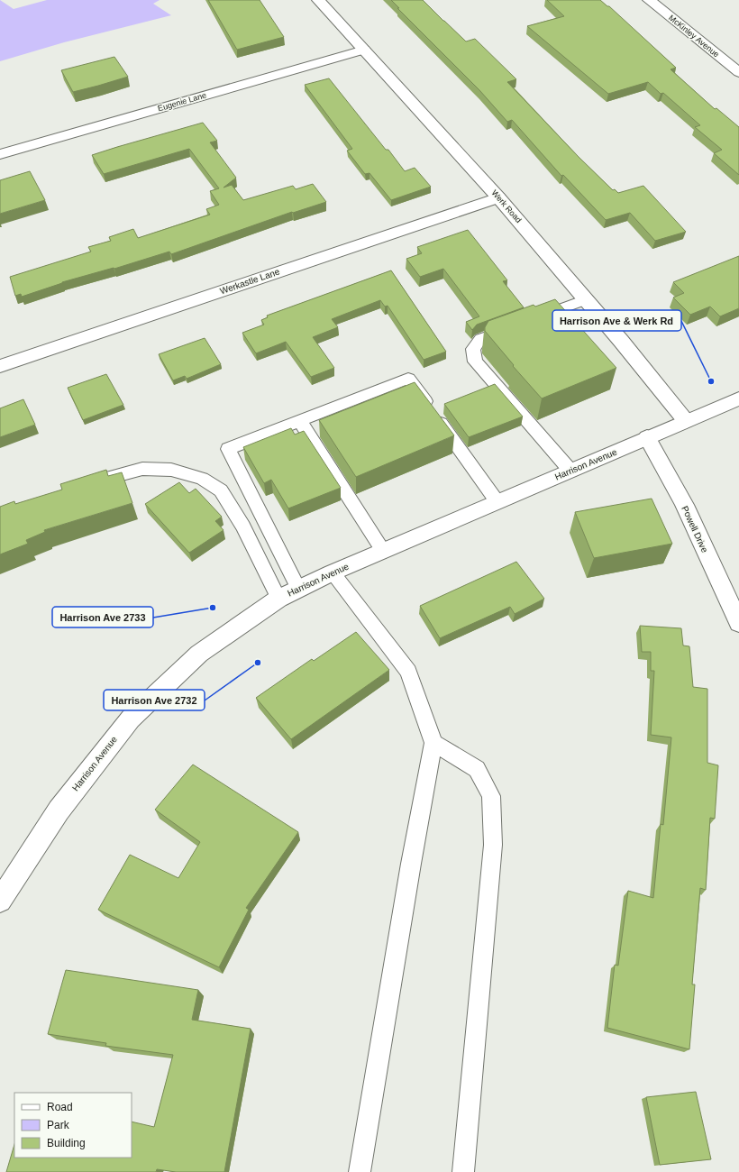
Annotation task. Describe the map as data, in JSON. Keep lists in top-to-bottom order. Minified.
{"streets":{"street":["McKinley Avenue","Eugenie Lane","Werk Road","Werkastle Lane","Harrison Avenue","Powell Drive"]},"crossings":[["Eugenie Lane","Werk Road"],["Werk Road","Werkastle Lane"],["Werk Road","Harrison Avenue"],["Harrison Avenue","Powell Drive"]],"places":["Harrison Ave & Werk Rd","Harrison Ave 2733","Harrison Ave 2732"],"legend":["Road","Park","Building"]}
